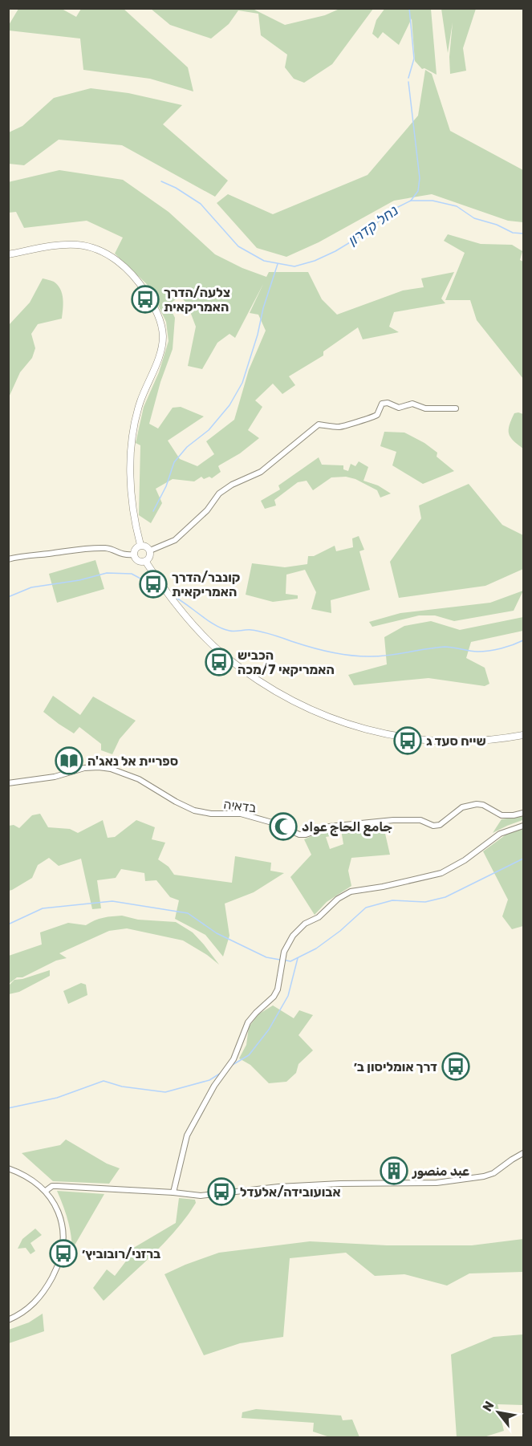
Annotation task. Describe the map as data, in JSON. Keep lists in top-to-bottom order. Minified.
{"streets":{"street":["בדאיה"]},"water":["נחל קדרון"],"places":{"bus stop":["צלעה/הדרך האמריקאית","קונבר/הדרך האמריקאית","הכביש האמריקאי 7/מכה","שייח סעד ג","דרך אומליסון ב׳","אבועובידה/אלעדל","ברזני/רובוביץ׳"],"library":["ספריית אל נאג'ה"],"mosque":["جامع الحاج عواد"],"building":["عبد منصور"]},"north":"top left"}
